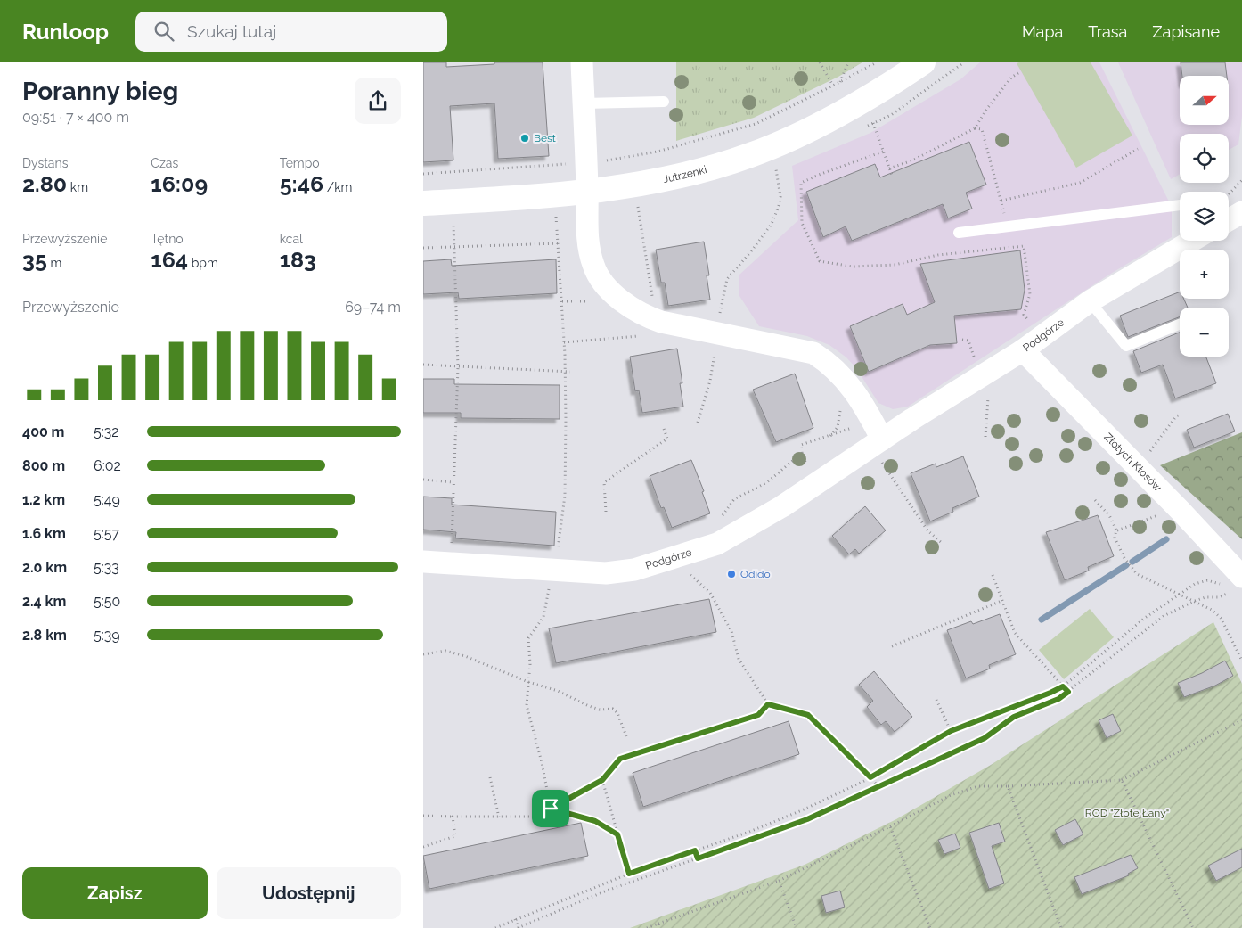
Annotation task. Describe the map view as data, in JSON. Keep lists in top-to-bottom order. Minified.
{"streets":{"street":["Jutrzenki","Podgórze","Złotych Kłosów"]},"crossings":[["Podgórze","Złotych Kłosów"]],"parks":["ROD \"Złote Łany\""],"places":["Best","Odido"],"north":"right","page":{"header":"Runloop","search":"Szukaj tutaj","nav":["Mapa","Trasa","Zapisane"],"heading":["Poranny bieg","09:51 · 7 × 400 m"],"map_buttons":["+","−"],"stats":[["Dystans","2.80 km"],["Czas","16:09"],["Tempo","5:46 /km"],["Przewyższenie","35 m"],["Tętno","164 bpm"],["kcal","183"]],"chart":["Przewyższenie","69–74 m"],"list":[{"name":"400 m","note":"5:32"},{"name":"800 m","note":"6:02"},{"name":"1.2 km","note":"5:49"},{"name":"1.6 km","note":"5:57"},{"name":"2.0 km","note":"5:33"},{"name":"2.4 km","note":"5:50"},{"name":"2.8 km","note":"5:39"}],"buttons":["Zapisz","Udostępnij"]}}
